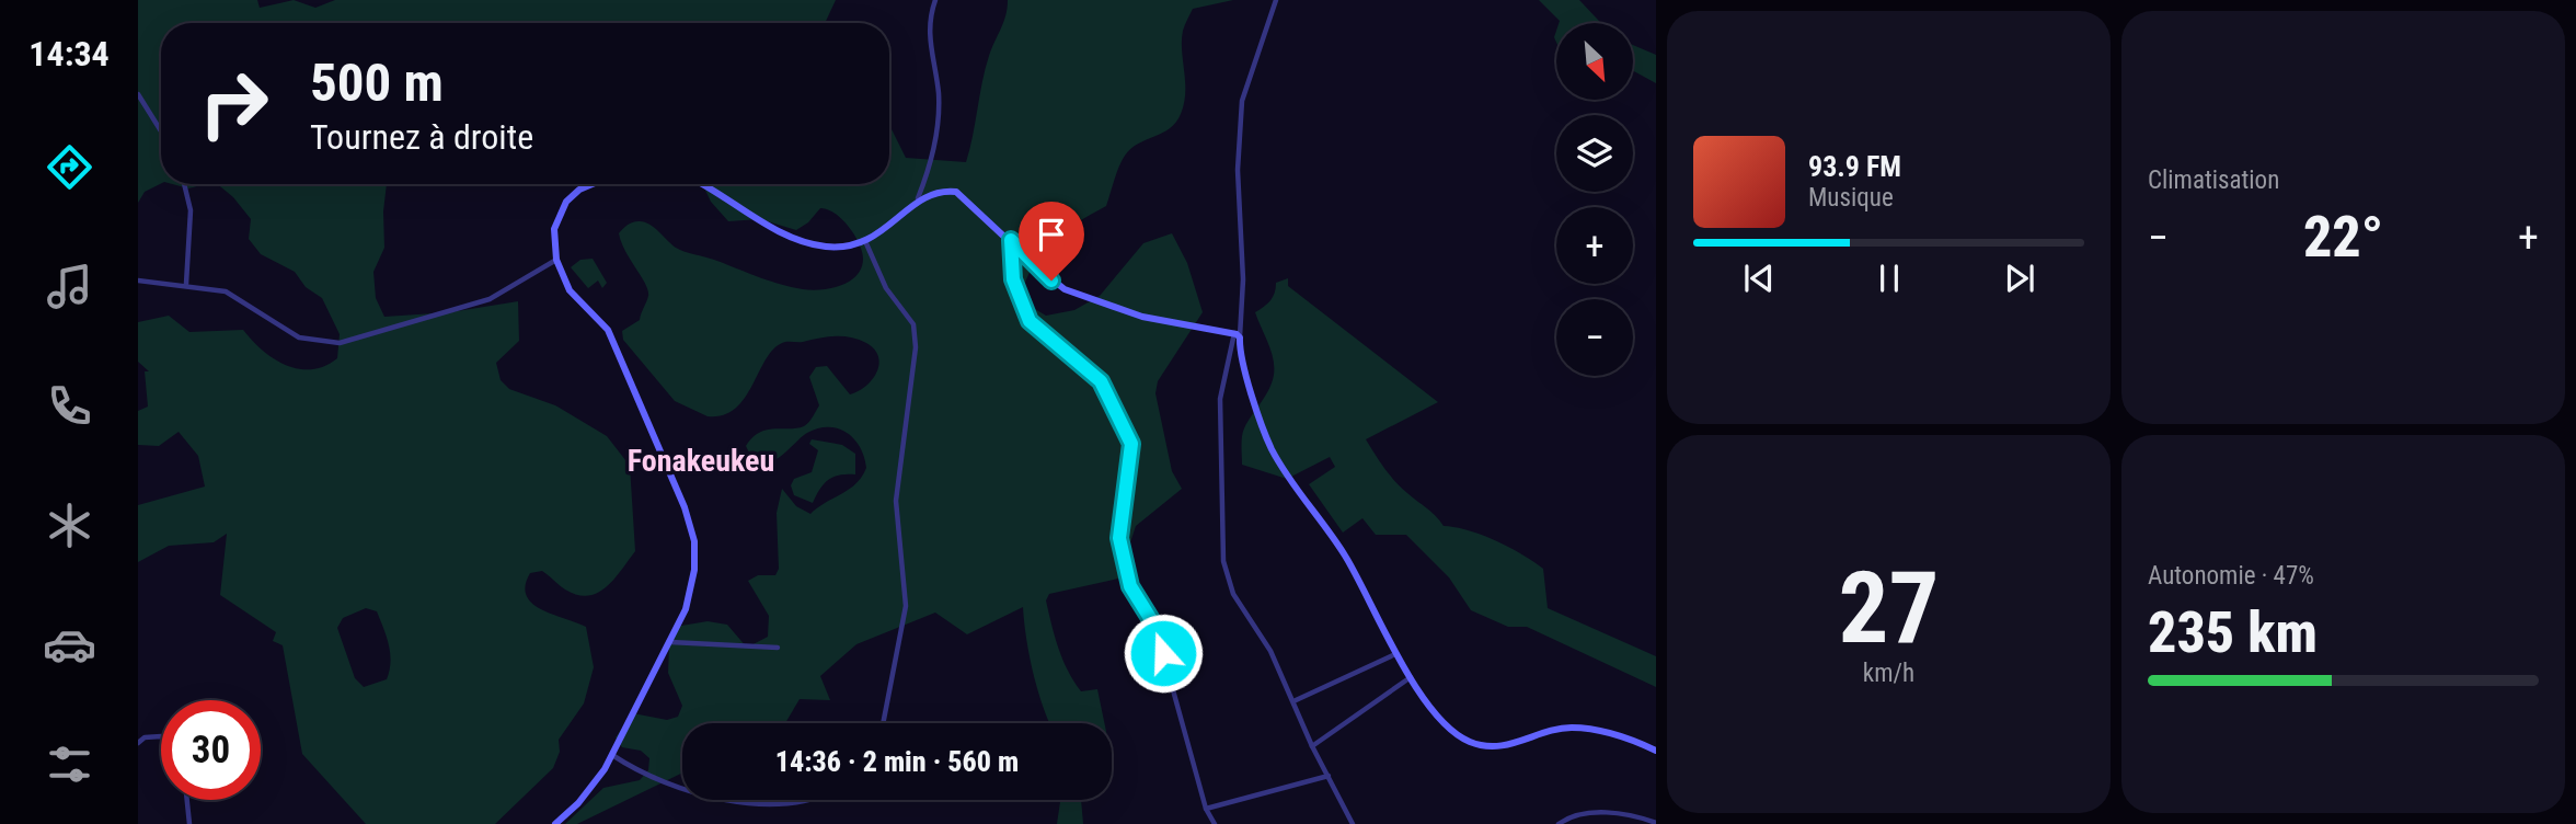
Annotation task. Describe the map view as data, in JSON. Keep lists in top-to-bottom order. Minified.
{"districts":["Fonakeukeu"],"north":"bottom right","page":{"tabs":"14:34","tile":["Climatisation",["27","km/h"],["Autonomie · 47%","235 km"]],"map_buttons":["+","−"],"turn":["500 m","Tournez à droite"],"song":["93.9 FM","Musique"],"heat":["−","22°","+"],"limit":"30","trip":"14:36 · 2 min · 560 m"}}
